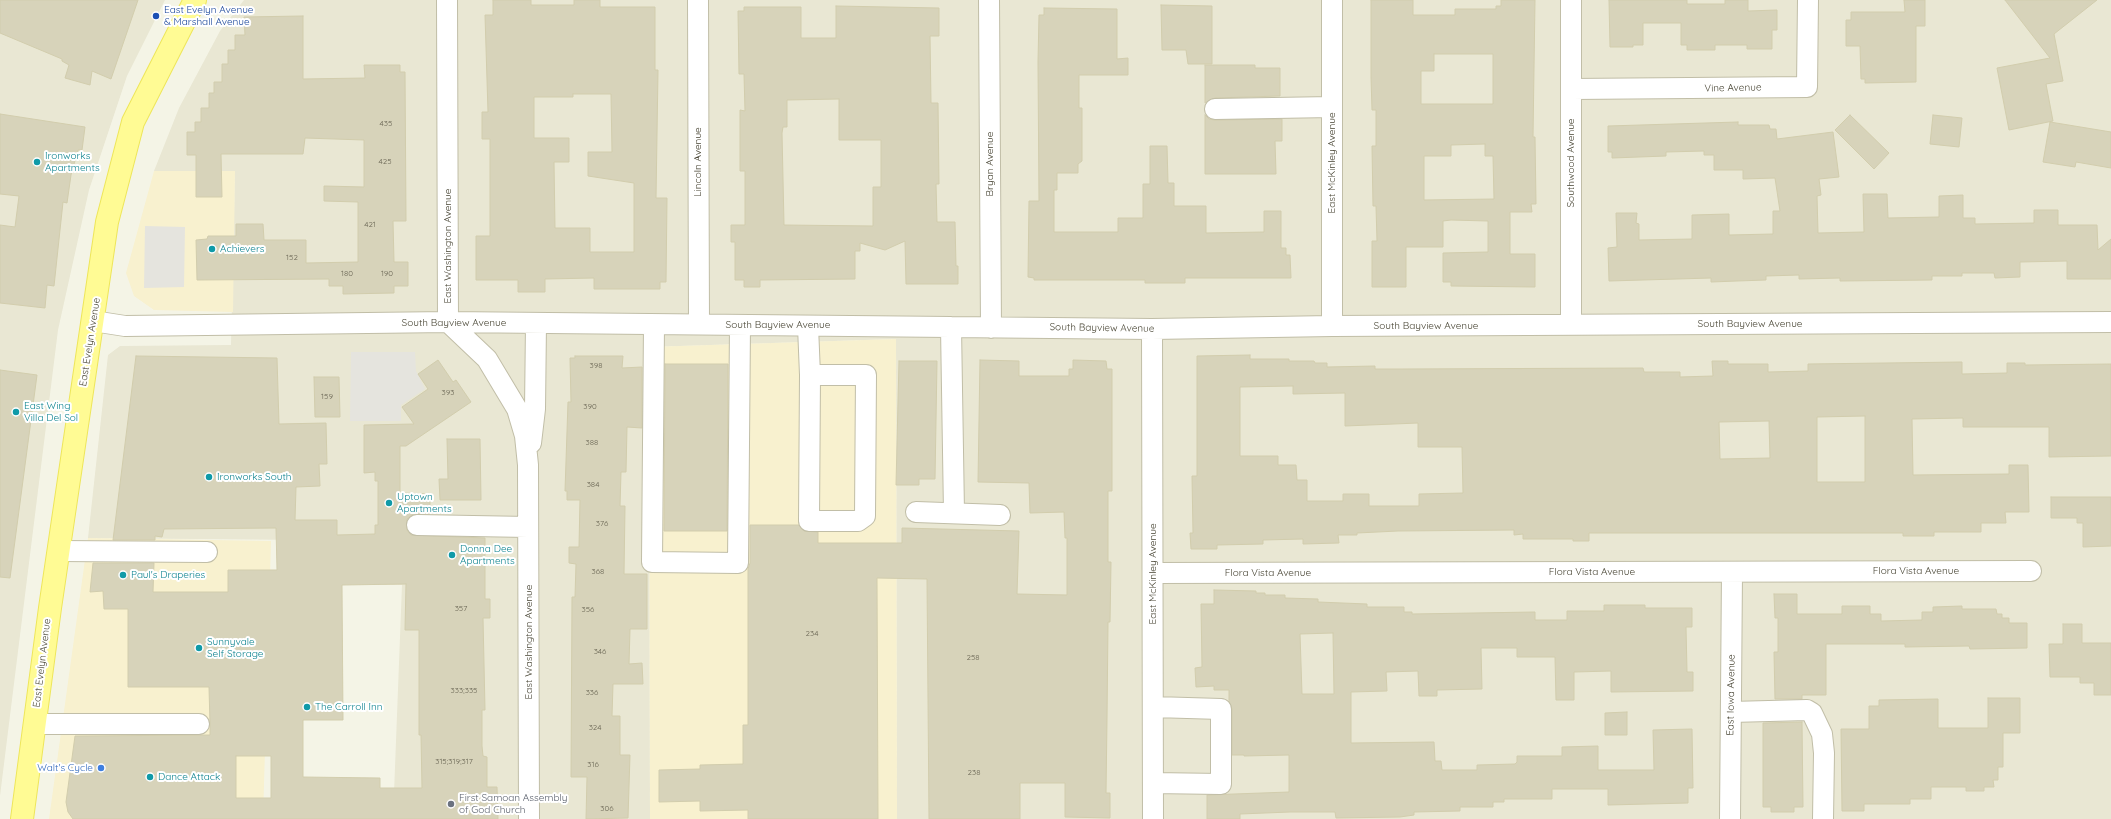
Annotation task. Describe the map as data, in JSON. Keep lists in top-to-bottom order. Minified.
{"streets":{"main road":["East Evelyn Avenue"],"street":["Vine Avenue","Lincoln Avenue","East McKinley Avenue","Southwood Avenue","Bryan Avenue","East Washington Avenue","South Bayview Avenue","Flora Vista Avenue","East Iowa Avenue"]},"crossings":[["Vine Avenue","Southwood Avenue"],["Lincoln Avenue","South Bayview Avenue"],["East McKinley Avenue","South Bayview Avenue"],["East McKinley Avenue","Flora Vista Avenue"],["Southwood Avenue","South Bayview Avenue"],["Bryan Avenue","South Bayview Avenue"],["East Washington Avenue","South Bayview Avenue"],["South Bayview Avenue","East Evelyn Avenue"],["Flora Vista Avenue","East Iowa Avenue"]],"places":["East Evelyn Avenue & Marshall Avenue","Ironworks Apartments","Achievers","East Wing Villa Del Sol","Ironworks South","Uptown Apartments","Donna Dee Apartments","Paul's Draperies","Sunnyvale Self Storage","The Carroll Inn","Walt's Cycle","Dance Attack","First Samoan Assembly of God Church"],"house_numbers":["435","425","421","152","180","190","398","393","159","390","388","384","376","368","357","356","234","346","258","333;335","336","324","315;319;317","316","238","306"]}
